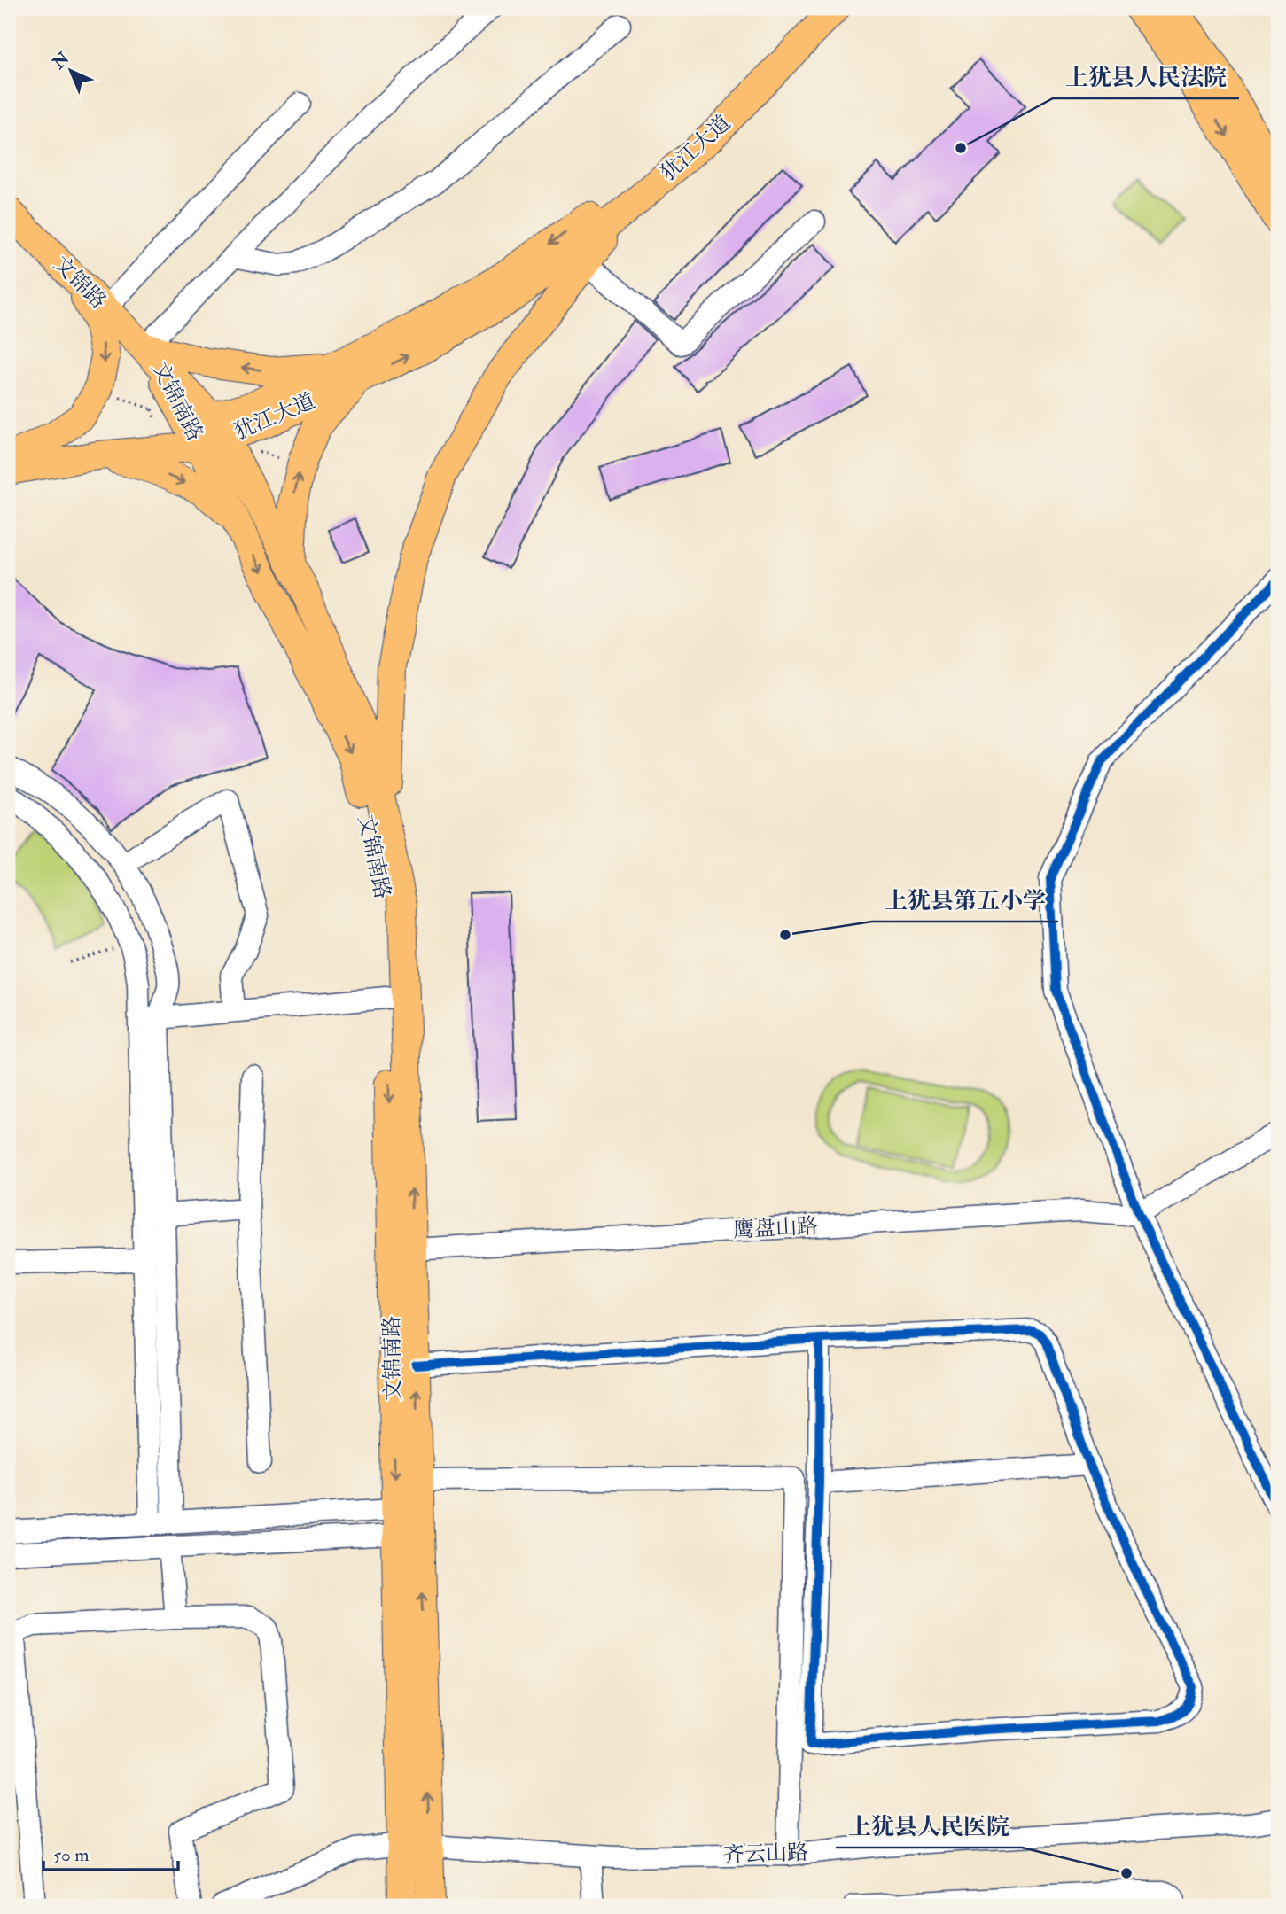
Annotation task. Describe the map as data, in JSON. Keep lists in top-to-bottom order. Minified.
{"streets":{"main road":["犹江大道","文锦路","文锦南路"],"street":["鹰盘山路","齐云山路"]},"crossings":[["犹江大道","文锦南路"],["文锦路","文锦南路"],["文锦南路","鹰盘山路"],["文锦南路","齐云山路"]],"places":["上犹县人民法院","上犹县第五小学","上犹县人民医院"],"scale_bar":"50 m","north":"top left"}
